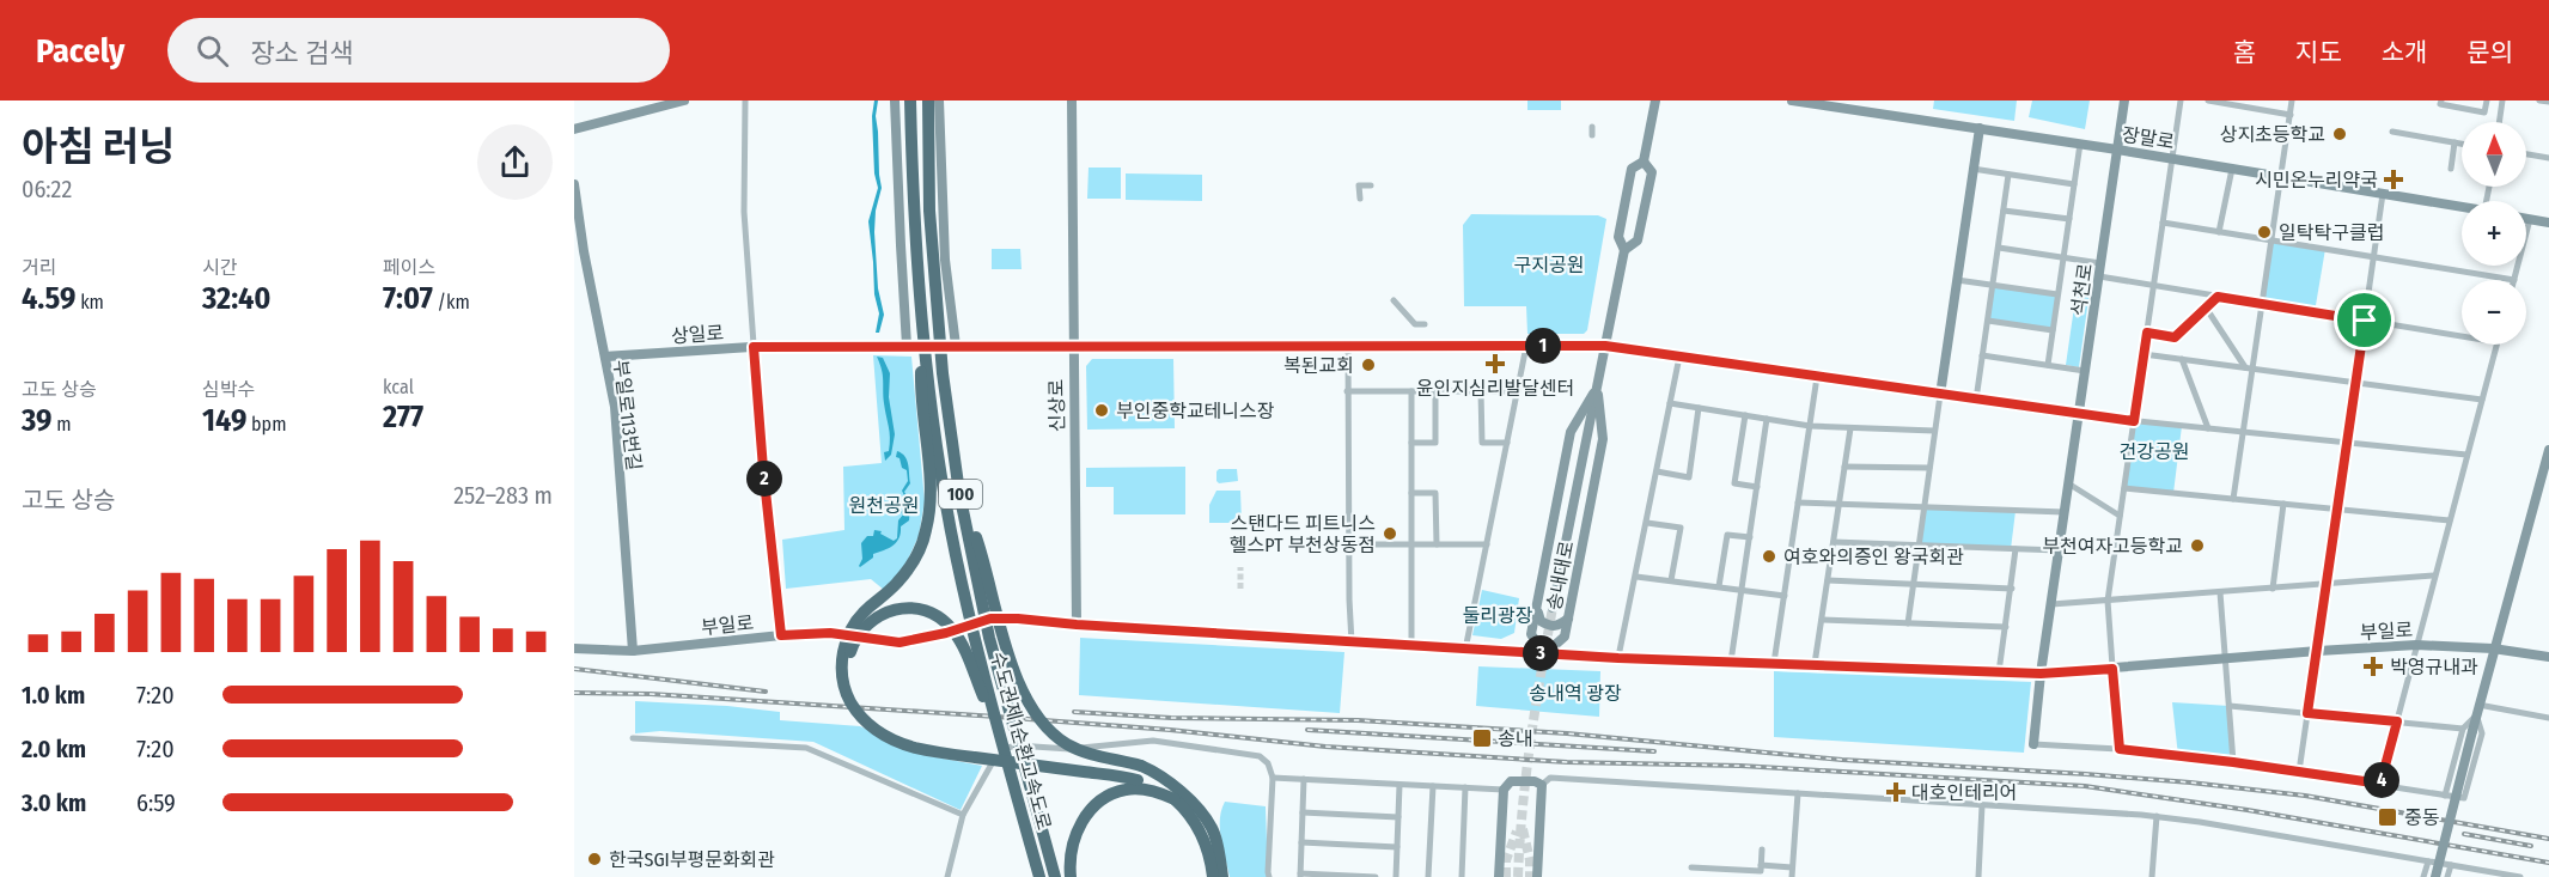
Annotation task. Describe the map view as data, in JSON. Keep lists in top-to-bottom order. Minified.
{"streets":{"highway":["100","수도권제1순환고속도로"],"street":["장말로","석천로","상일로","신상로","부일로113번길","송내대로","부일로"]},"crossings":[["장말로","석천로"],["석천로","상일로"],["석천로","부일로"],["상일로","신상로"],["상일로","부일로113번길"],["상일로","송내대로"],["신상로","부일로"],["부일로113번길","부일로"],["송내대로","부일로"]],"parks":["구지공원","건강공원","원천공원","둘리광장","송내역 광장"],"places":{"other":["상지초등학교","일탁탁구클럽","복된교회","부인중학교테니스장","스탠다드 피트니스 헬스PT 부천상동점","부천여자고등학교","여호와의증인 왕국회관","한국SGI부평문화회관"],"health":["시민온누리약국","윤인지심리발달센터","박영규내과","대호인테리어"],"transit":["송내","중동"]},"north":"top","page":{"header":"Pacely","search":"장소 검색","nav":["홈","지도","소개","문의"],"heading":["아침 러닝","06:22"],"map_buttons":["+","−"],"stats":[["거리","4.59 km"],["시간","32:40"],["페이스","7:07 /km"],["고도 상승","39 m"],["심박수","149 bpm"],["kcal","277"]],"pins":["1","2","3","4"],"chart":["고도 상승","252–283 m"],"list":[{"name":"1.0 km","note":"7:20"},{"name":"2.0 km","note":"7:20"},{"name":"3.0 km","note":"6:59"}]}}
